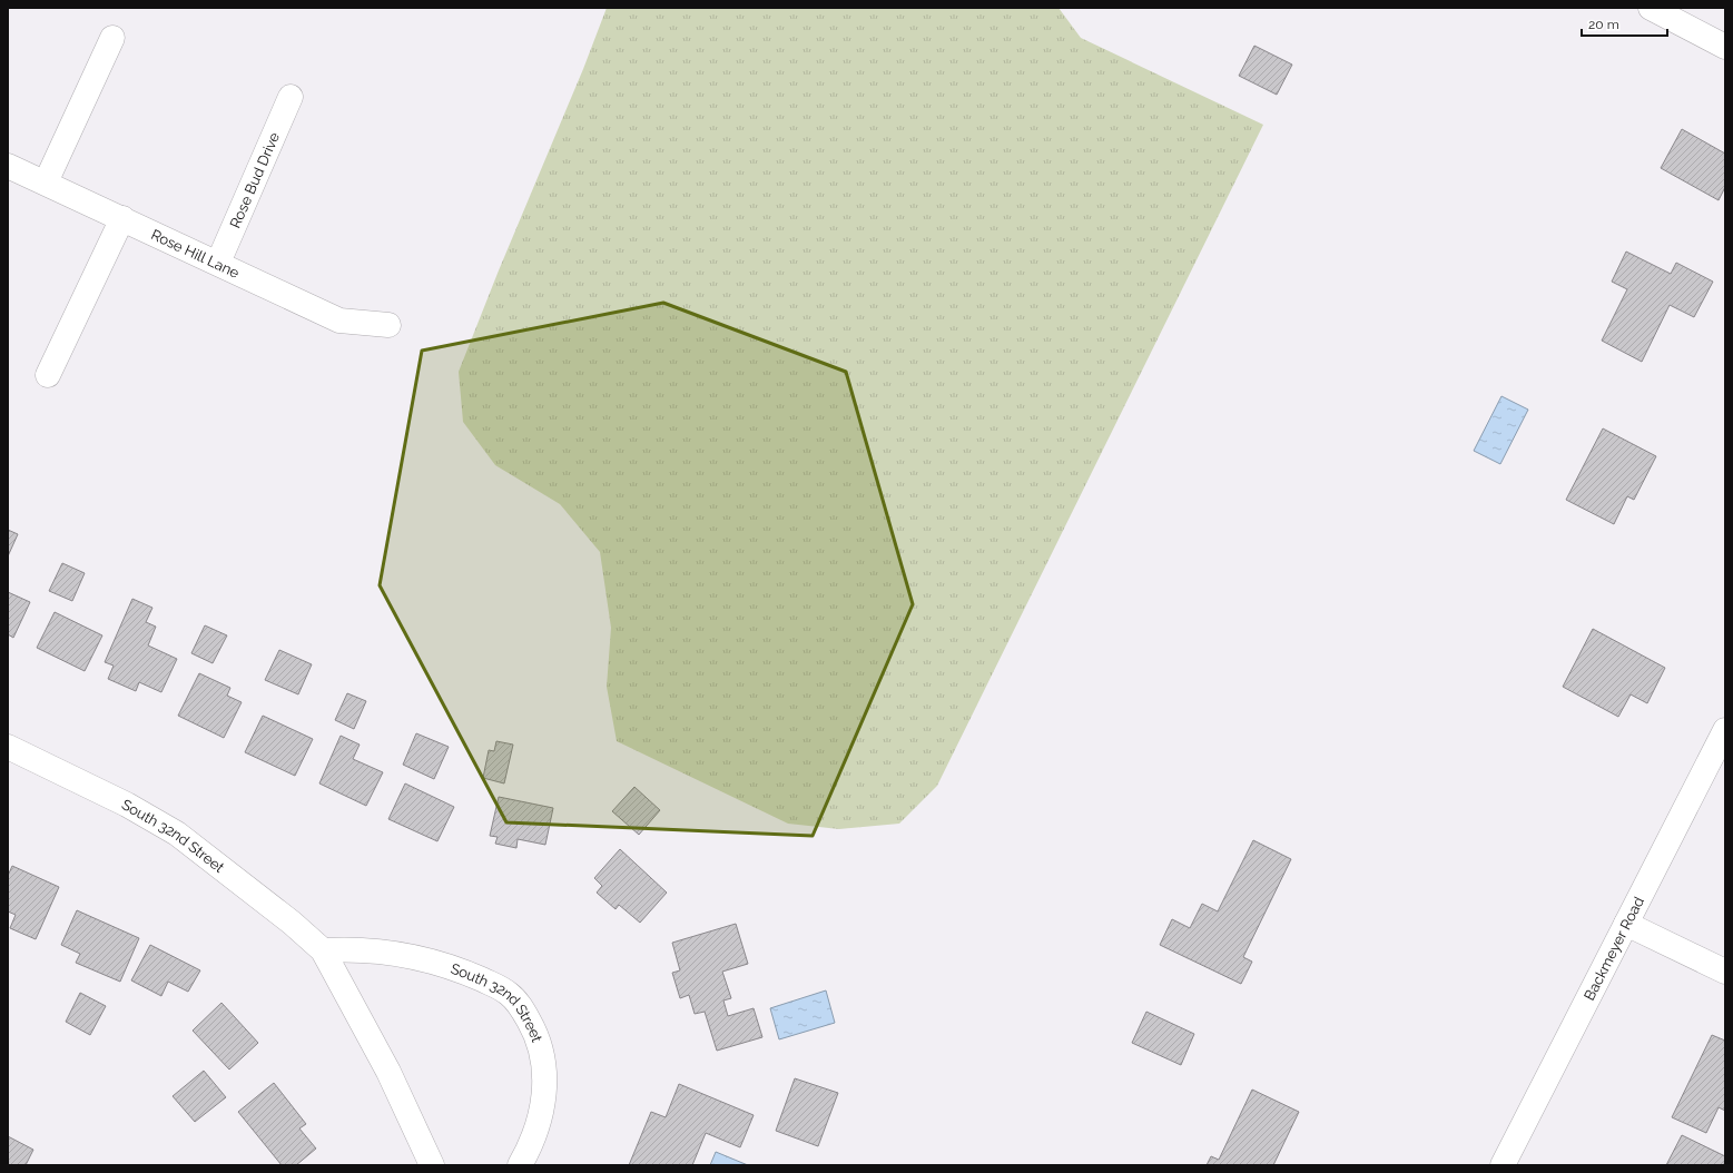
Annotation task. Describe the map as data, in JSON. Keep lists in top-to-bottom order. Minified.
{"streets":{"street":["Rose Bud Drive","Rose Hill Lane","South 32nd Street","Backmeyer Road"]},"crossings":[["Rose Bud Drive","Rose Hill Lane"]],"scale_bar":"20 m"}
